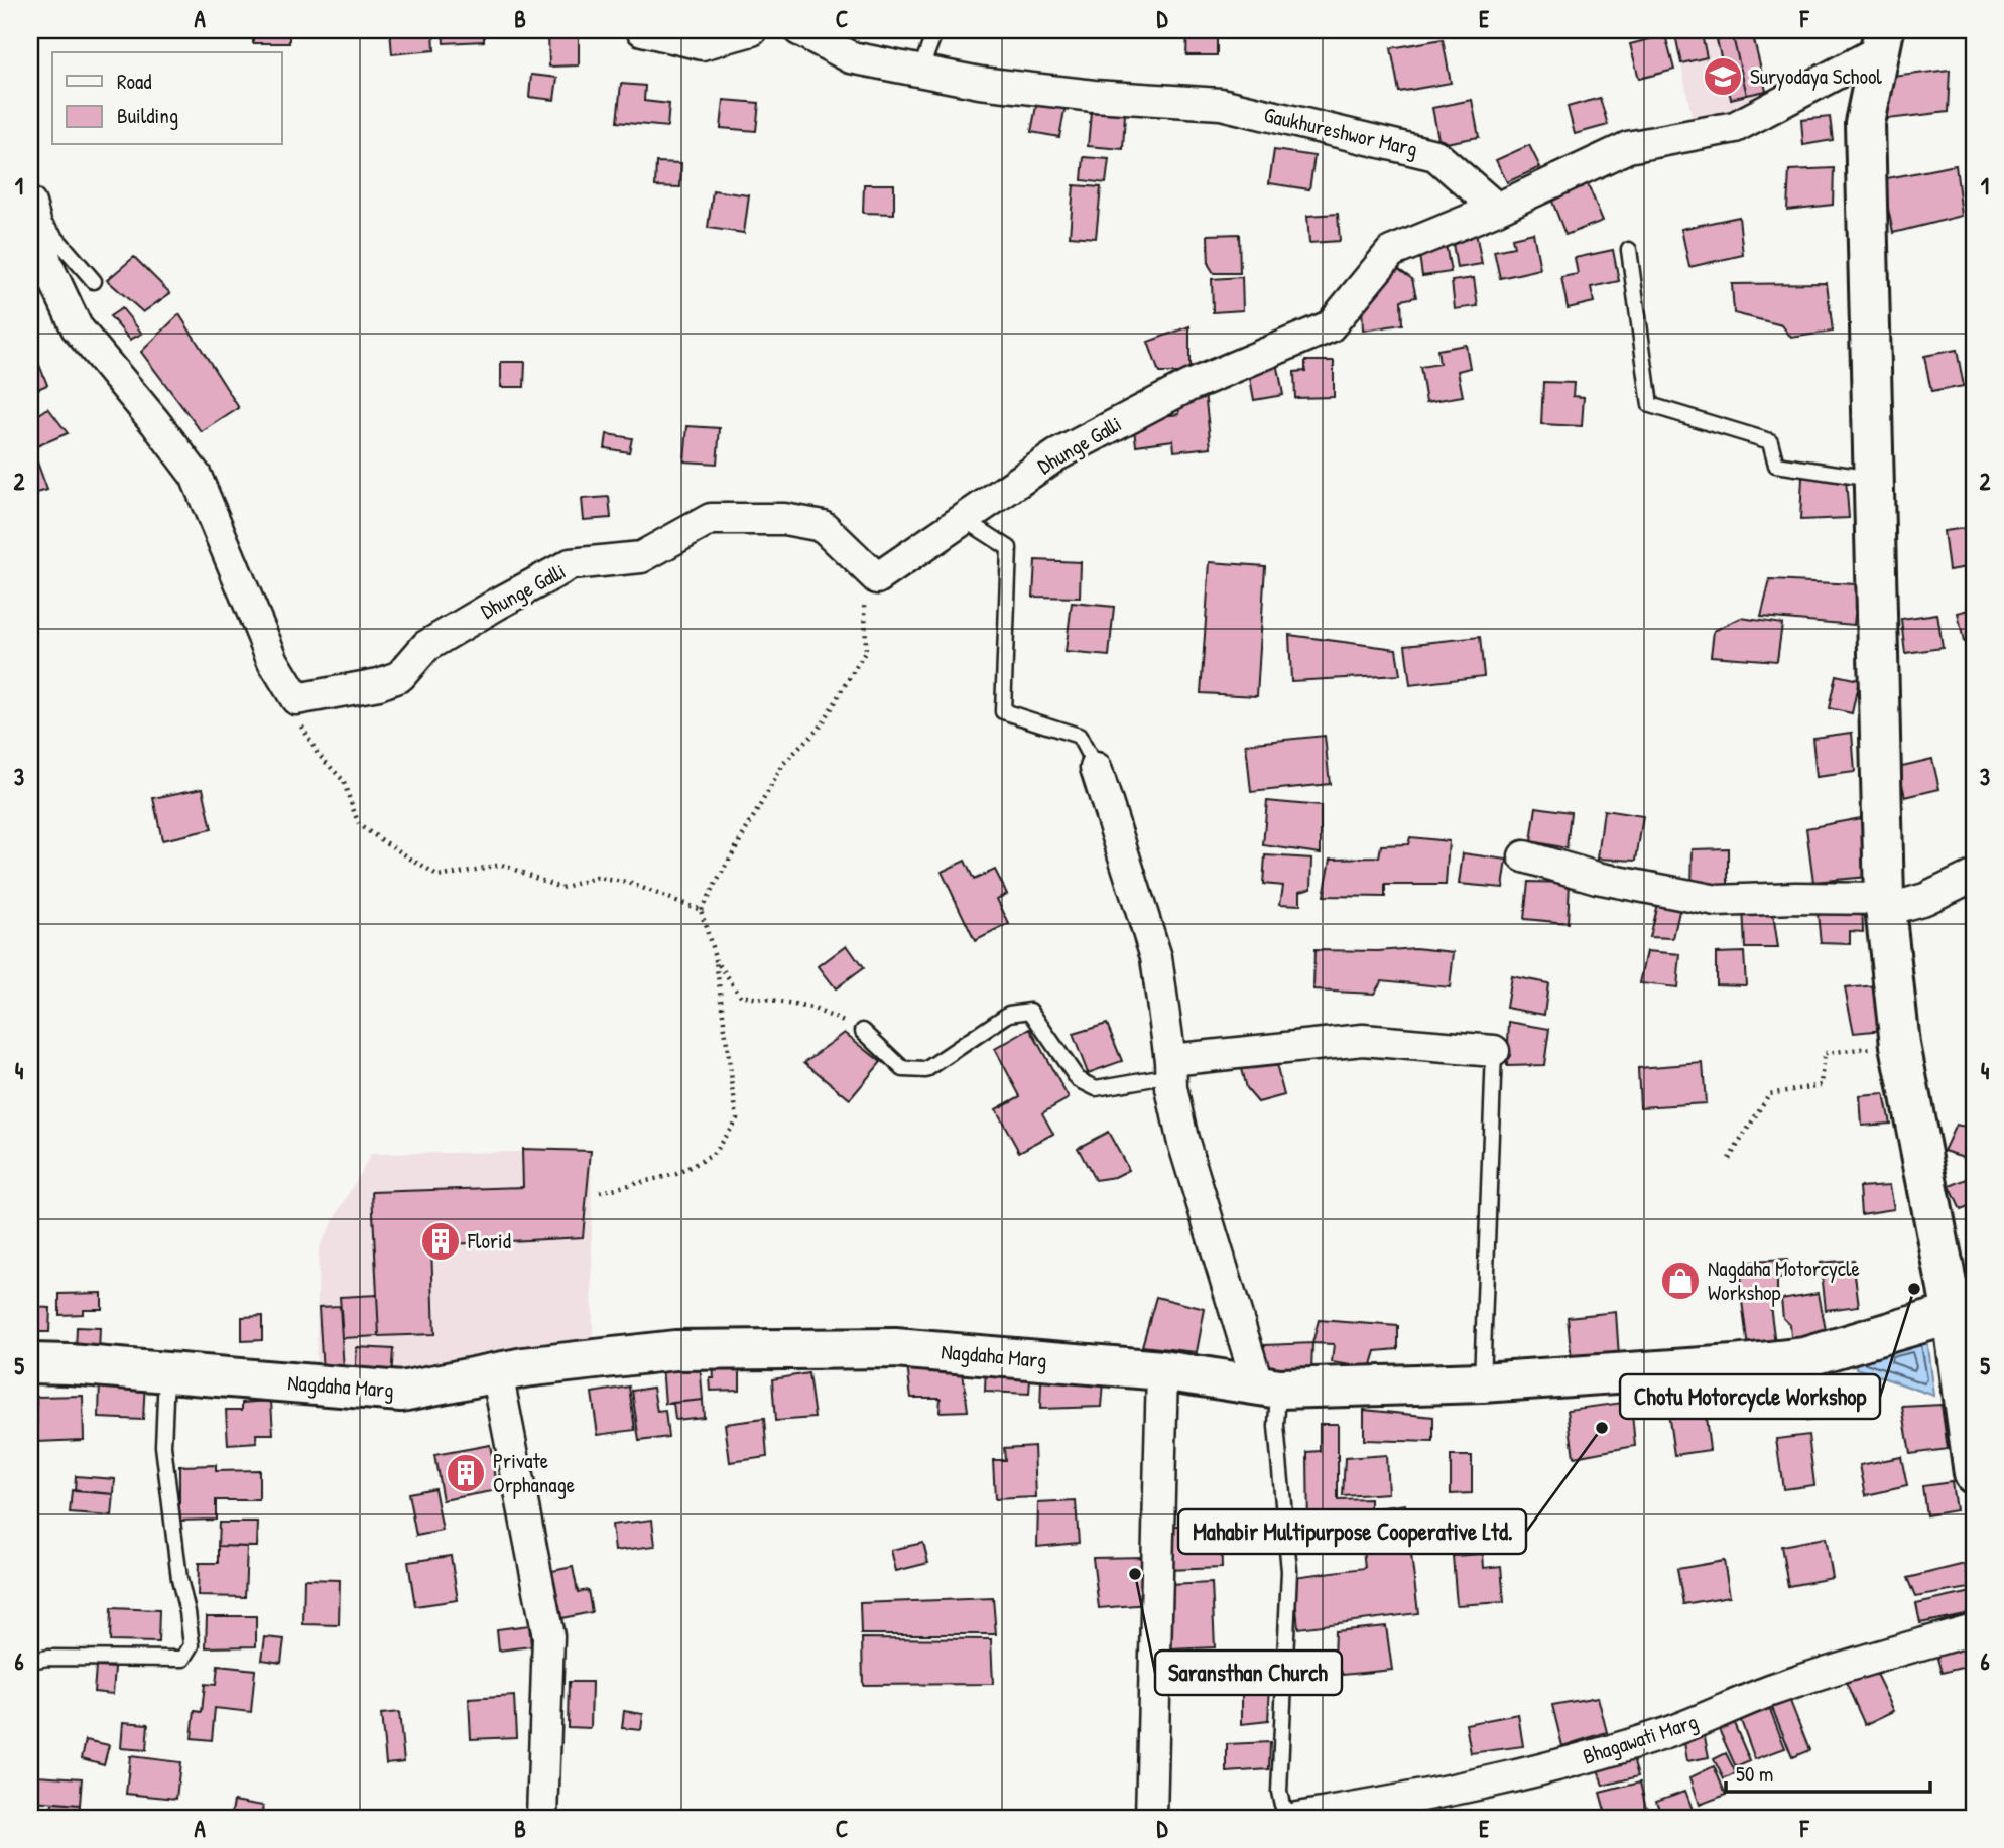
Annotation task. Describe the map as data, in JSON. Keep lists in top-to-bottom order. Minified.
{"streets":{"street":["Gaukhureshwor Marg","Dhunge Galli","Nagdaha Marg","Bhagawati Marg"]},"crossings":[["Gaukhureshwor Marg","Dhunge Galli"]],"places":{"school or university":["Suryodaya School"],"building":["Florid","Private Orphanage"],"shop":["Nagdaha Motorcycle Workshop"],"other":["Chotu Motorcycle Workshop","Mahabir Multipurpose Cooperative Ltd.","Saransthan Church"]},"legend":["Road","Building"],"scale_bar":"50 m","grid":{"columns":["A","B","C","D","E","F"],"rows":["1","2","3","4","5","6"]}}
